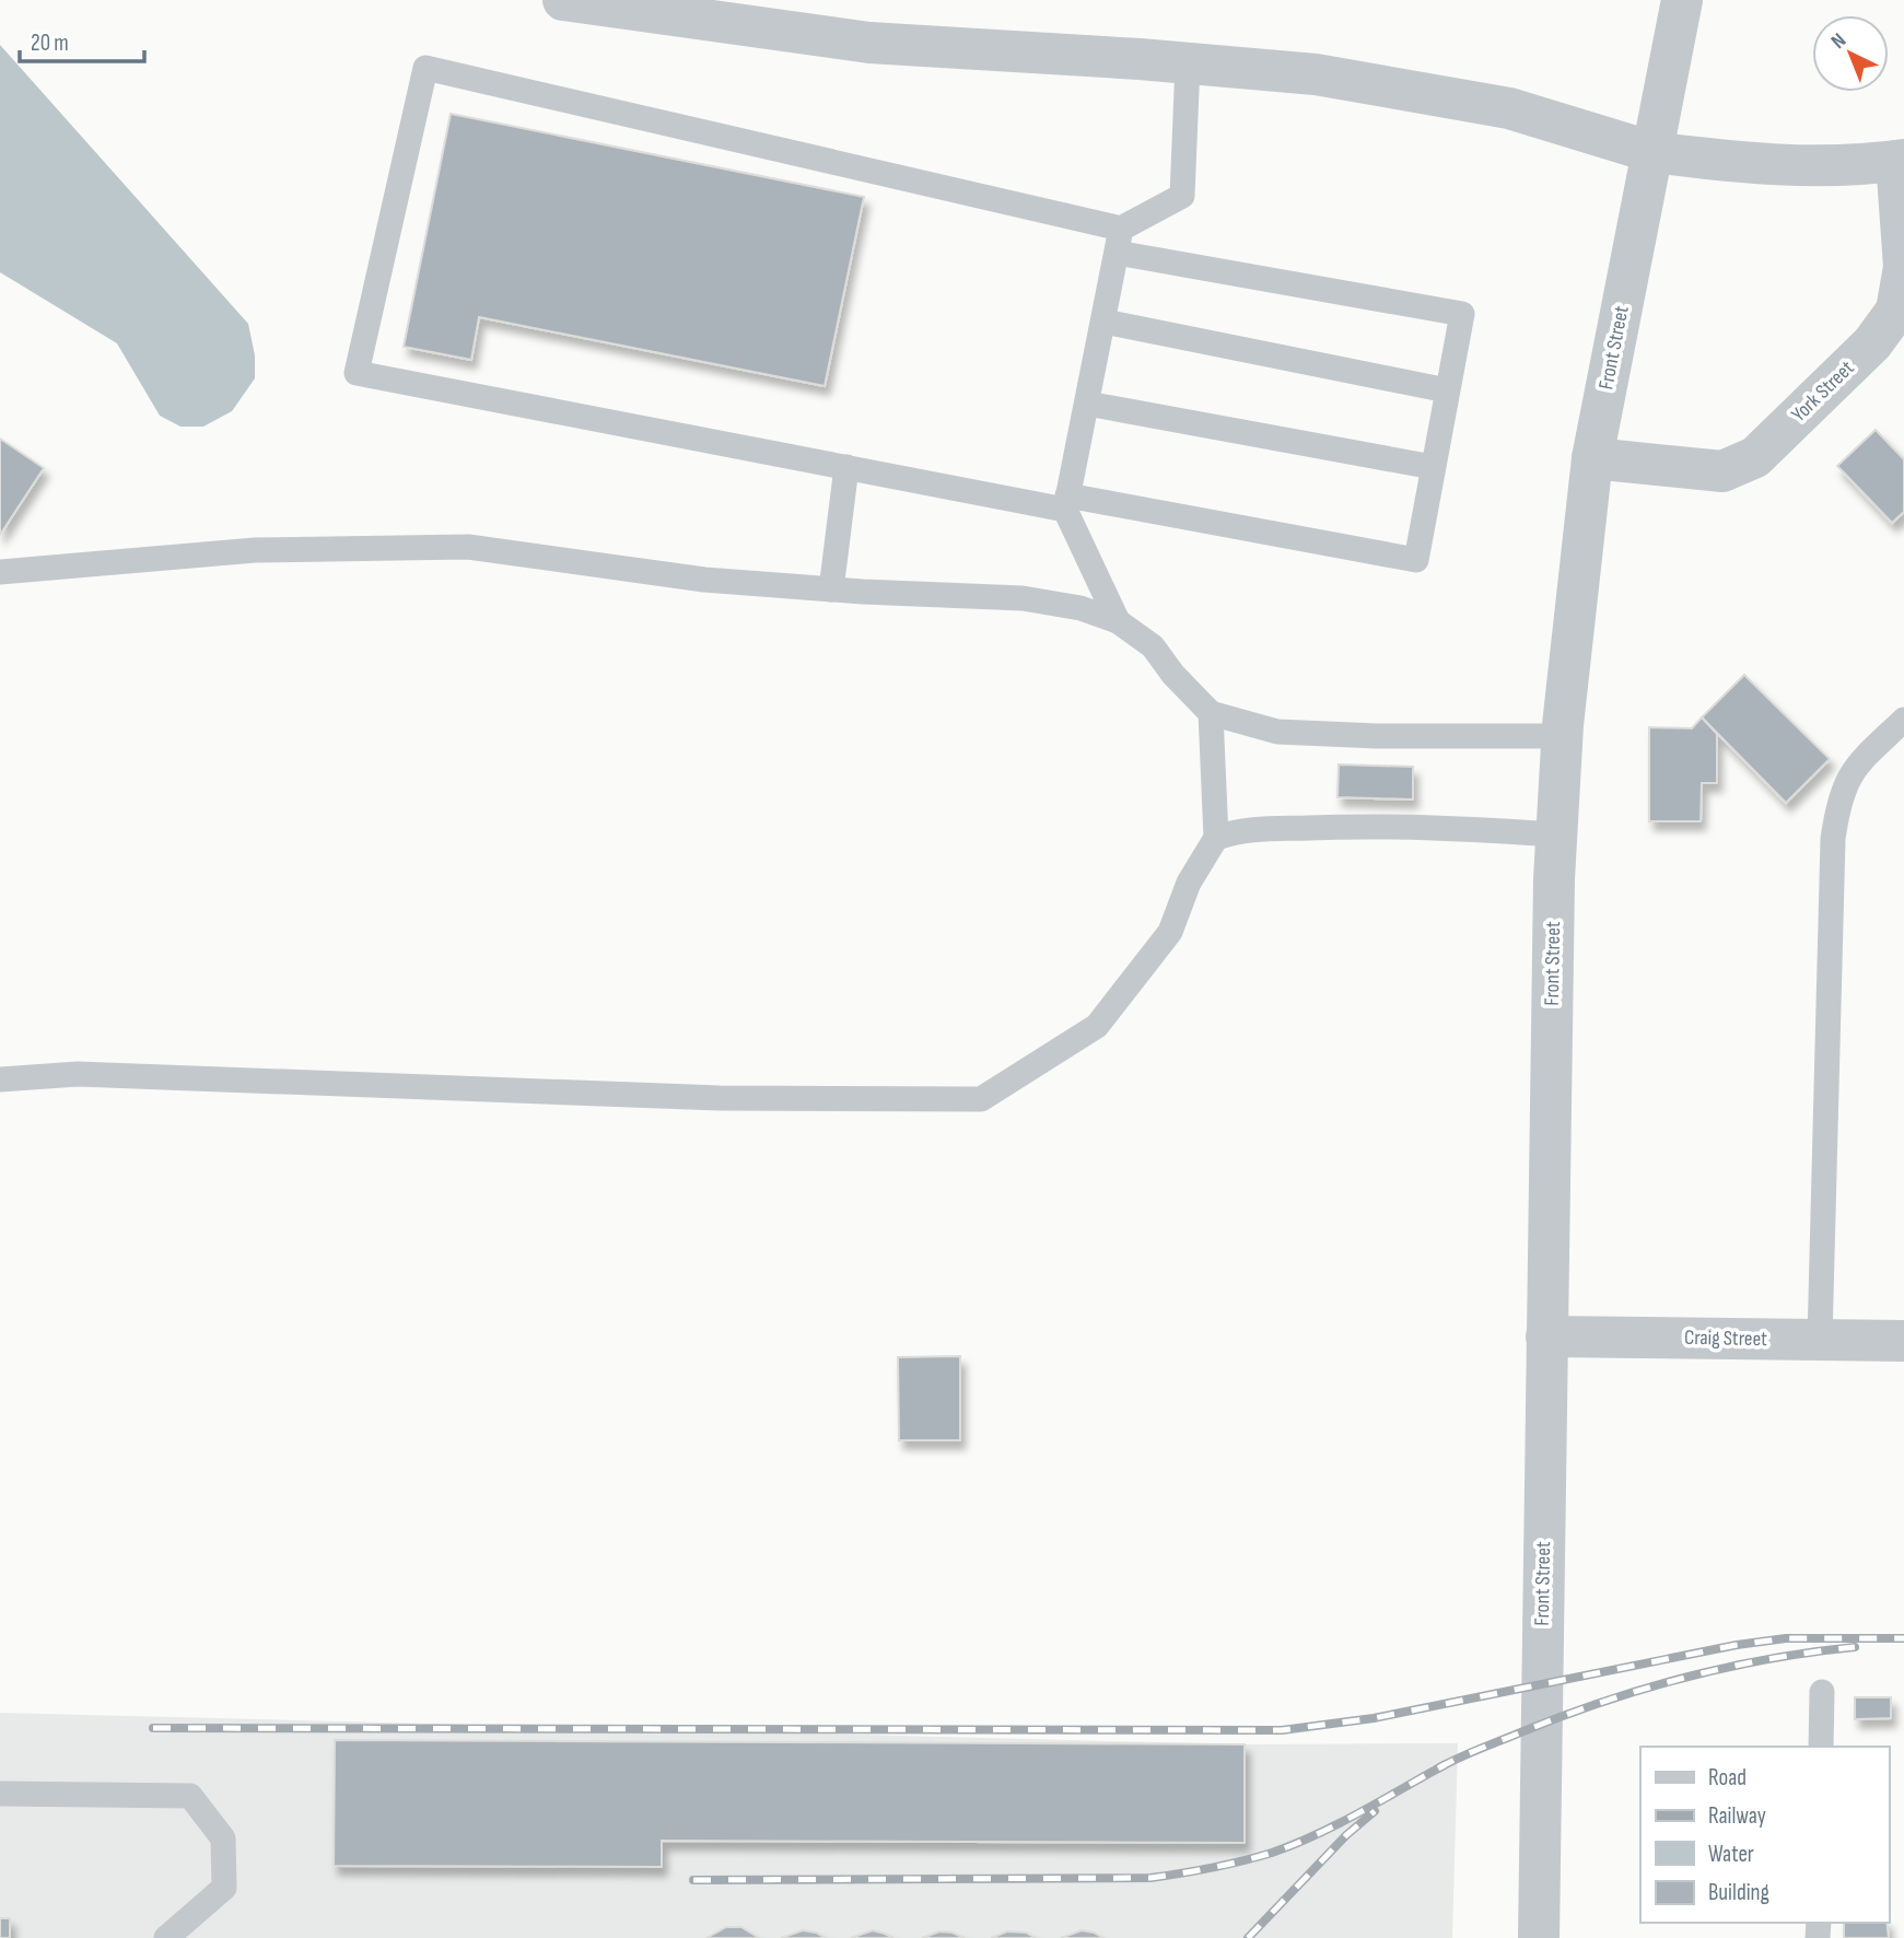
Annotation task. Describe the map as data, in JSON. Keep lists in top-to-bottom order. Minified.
{"streets":{"street":["Front Street","York Street","Craig Street"]},"crossings":[["Front Street","York Street"],["Front Street","Craig Street"]],"legend":["Road","Railway","Water","Building"],"scale_bar":"20 m","north":"top left"}
